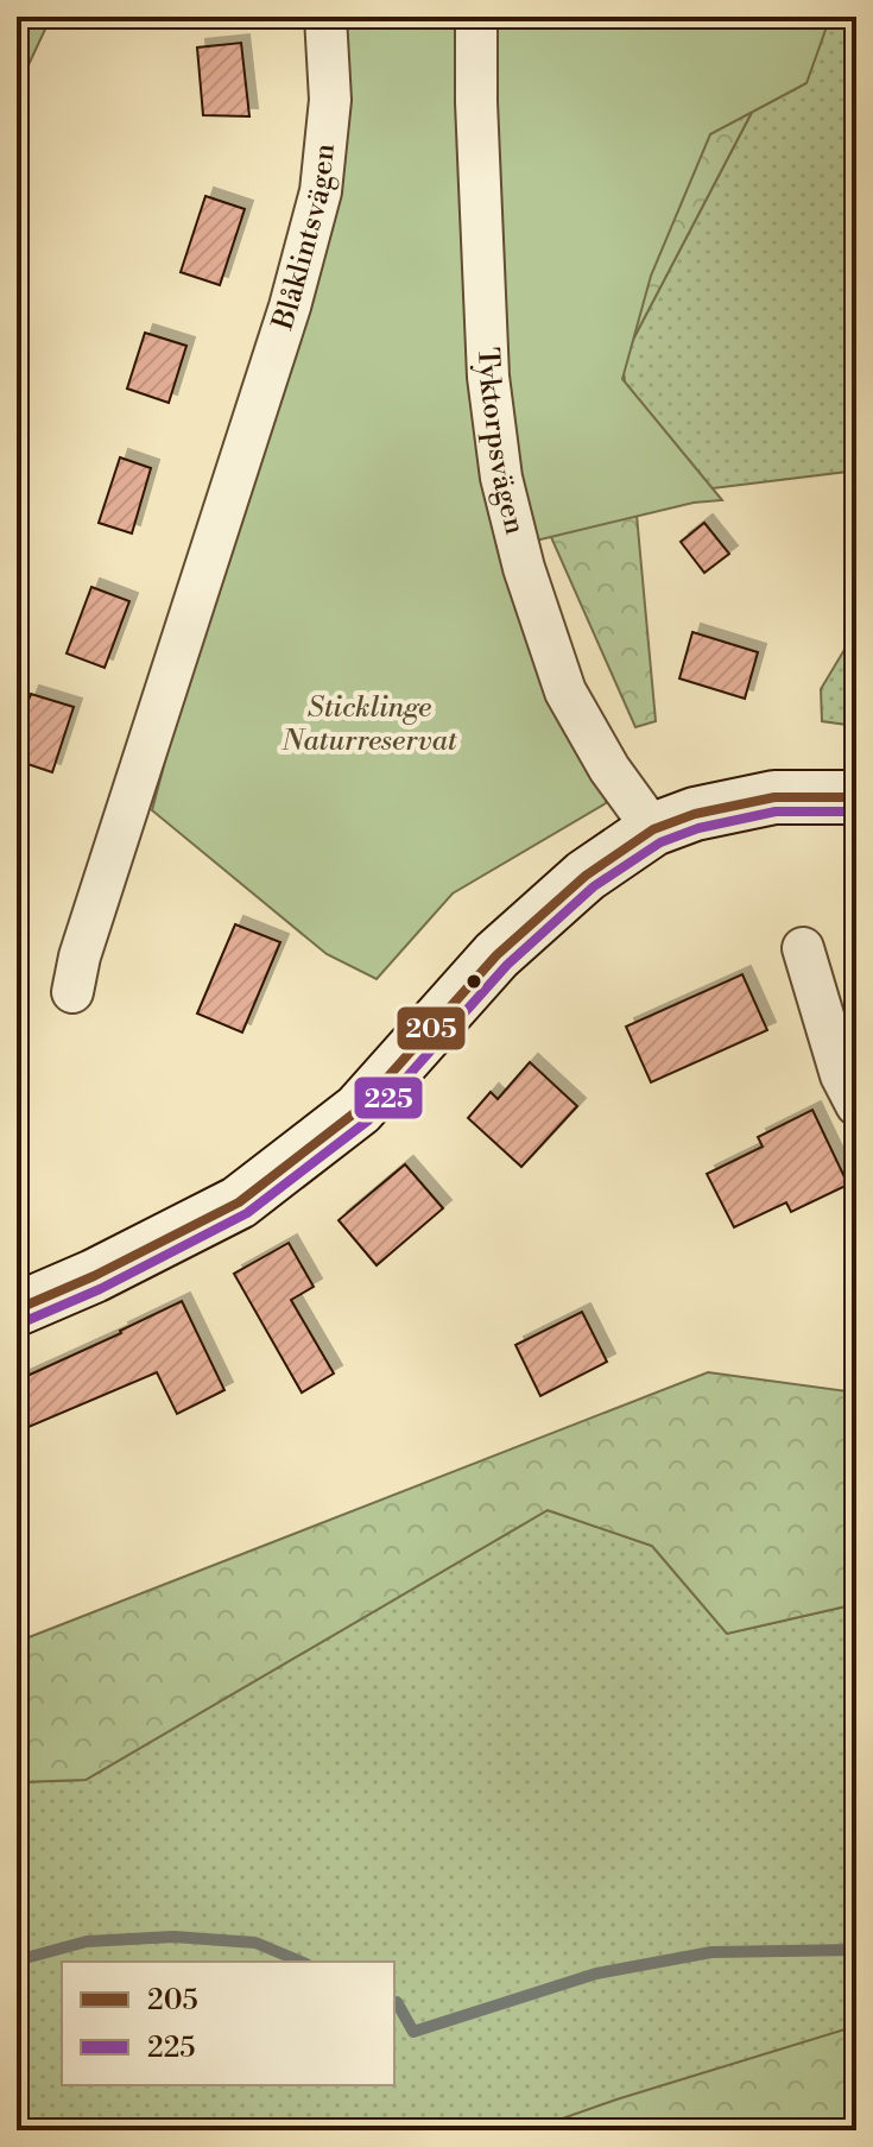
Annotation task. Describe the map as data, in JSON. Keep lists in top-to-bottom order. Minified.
{"streets":{"street":["Blåklintsvägen","Tyktorpsvägen"]},"parks":["Sticklinge Naturreservat"],"lines":["transit line 205","transit line 225"],"legend":["205","225"]}
